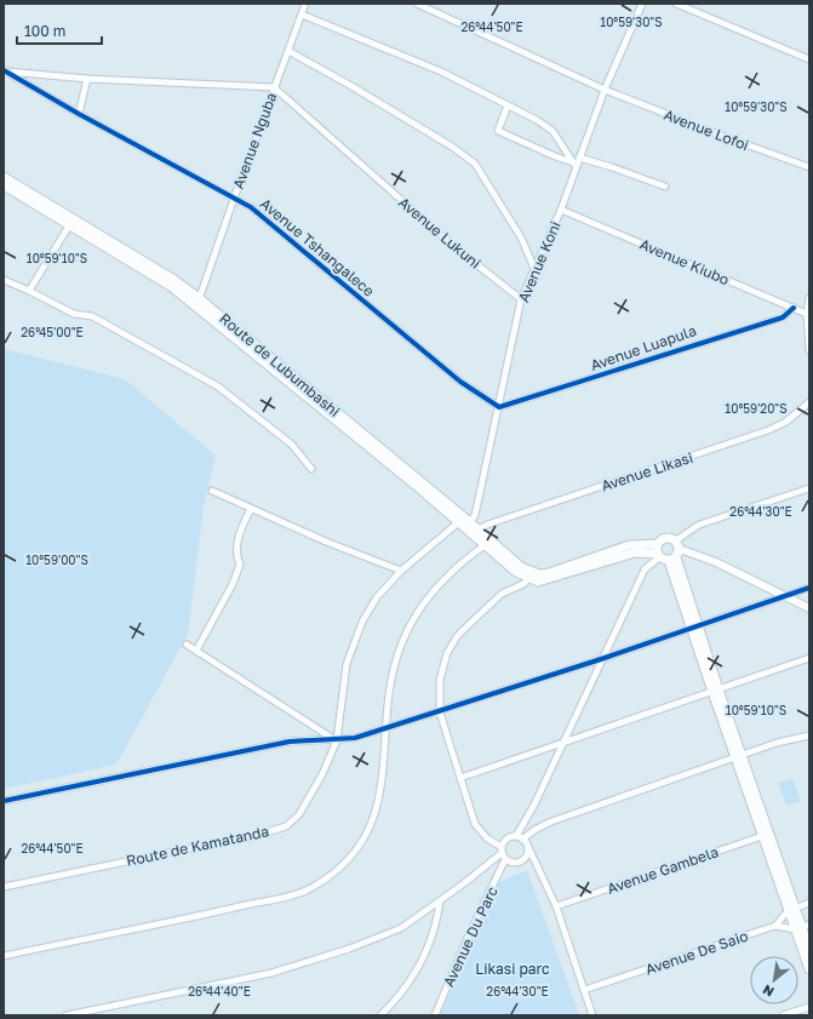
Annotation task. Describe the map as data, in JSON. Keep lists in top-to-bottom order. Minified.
{"streets":{"highway":["Route de Lubumbashi"],"street":["Avenue Lofoi","Avenue Nguba","Avenue Lukuni","Avenue Tshangalece","Avenue Koni","Avenue Kiubo","Avenue Luapula","Avenue Likasi","Route de Kamatanda","Avenue Gambela","Avenue Du Parc","Avenue De Saio"]},"crossings":[["Avenue Lofoi","Avenue Koni"],["Avenue Nguba","Avenue Lukuni"],["Avenue Nguba","Avenue Tshangalece"],["Avenue Nguba","Route de Lubumbashi"],["Avenue Lukuni","Avenue Koni"],["Avenue Tshangalece","Avenue Koni"],["Avenue Tshangalece","Avenue Luapula"],["Avenue Koni","Avenue Kiubo"],["Avenue Koni","Avenue Luapula"],["Avenue Koni","Route de Lubumbashi"],["Avenue Koni","Route de Kamatanda"],["Avenue Kiubo","Avenue Luapula"],["Route de Lubumbashi","Avenue Likasi"],["Route de Lubumbashi","Route de Kamatanda"]],"parks":["Likasi parc"],"scale_bar":"100 m","north":"bottom left","coordinates":["10°59'30\"S","26°44'50\"E","10°59'10\"S","26°45'00\"E","10°59'20\"S","26°44'30\"E","10°59'00\"S","26°44'40\"E"]}
